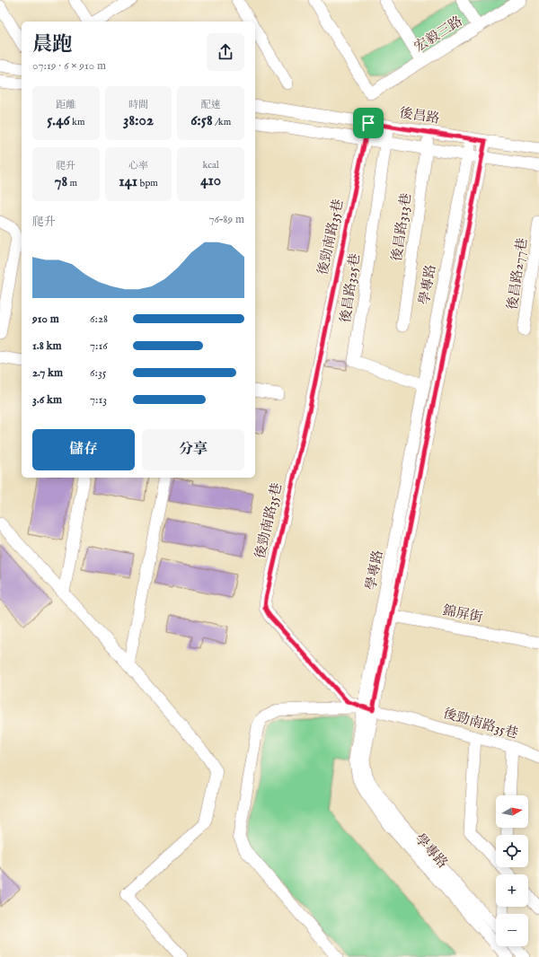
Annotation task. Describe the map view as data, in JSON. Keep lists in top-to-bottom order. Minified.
{"streets":{"street":["宏毅三路","後昌路","後昌路313巷","後勁南路35巷","後昌路277巷","學專路","後昌路325巷","錦屏街"]},"crossings":[["後昌路","後昌路313巷"],["後昌路","後勁南路35巷"],["後昌路","學專路"],["後昌路","後昌路325巷"],["後勁南路35巷","學專路"],["學專路","後昌路325巷"],["學專路","錦屏街"]],"north":"right","page":{"heading":["晨跑","07:19 · 6 × 910 m"],"stats":[["距離","5.46 km"],["時間","38:02"],["配速","6:58 /km"],["爬升","78 m"],["心率","141 bpm"],["kcal","410"]],"chart":["爬升","76–89 m"],"list":[{"name":"910 m","note":"6:28"},{"name":"1.8 km","note":"7:16"},{"name":"2.7 km","note":"6:35"},{"name":"3.6 km","note":"7:13"}],"buttons":["儲存","分享"],"map_buttons":["+","−"]}}
